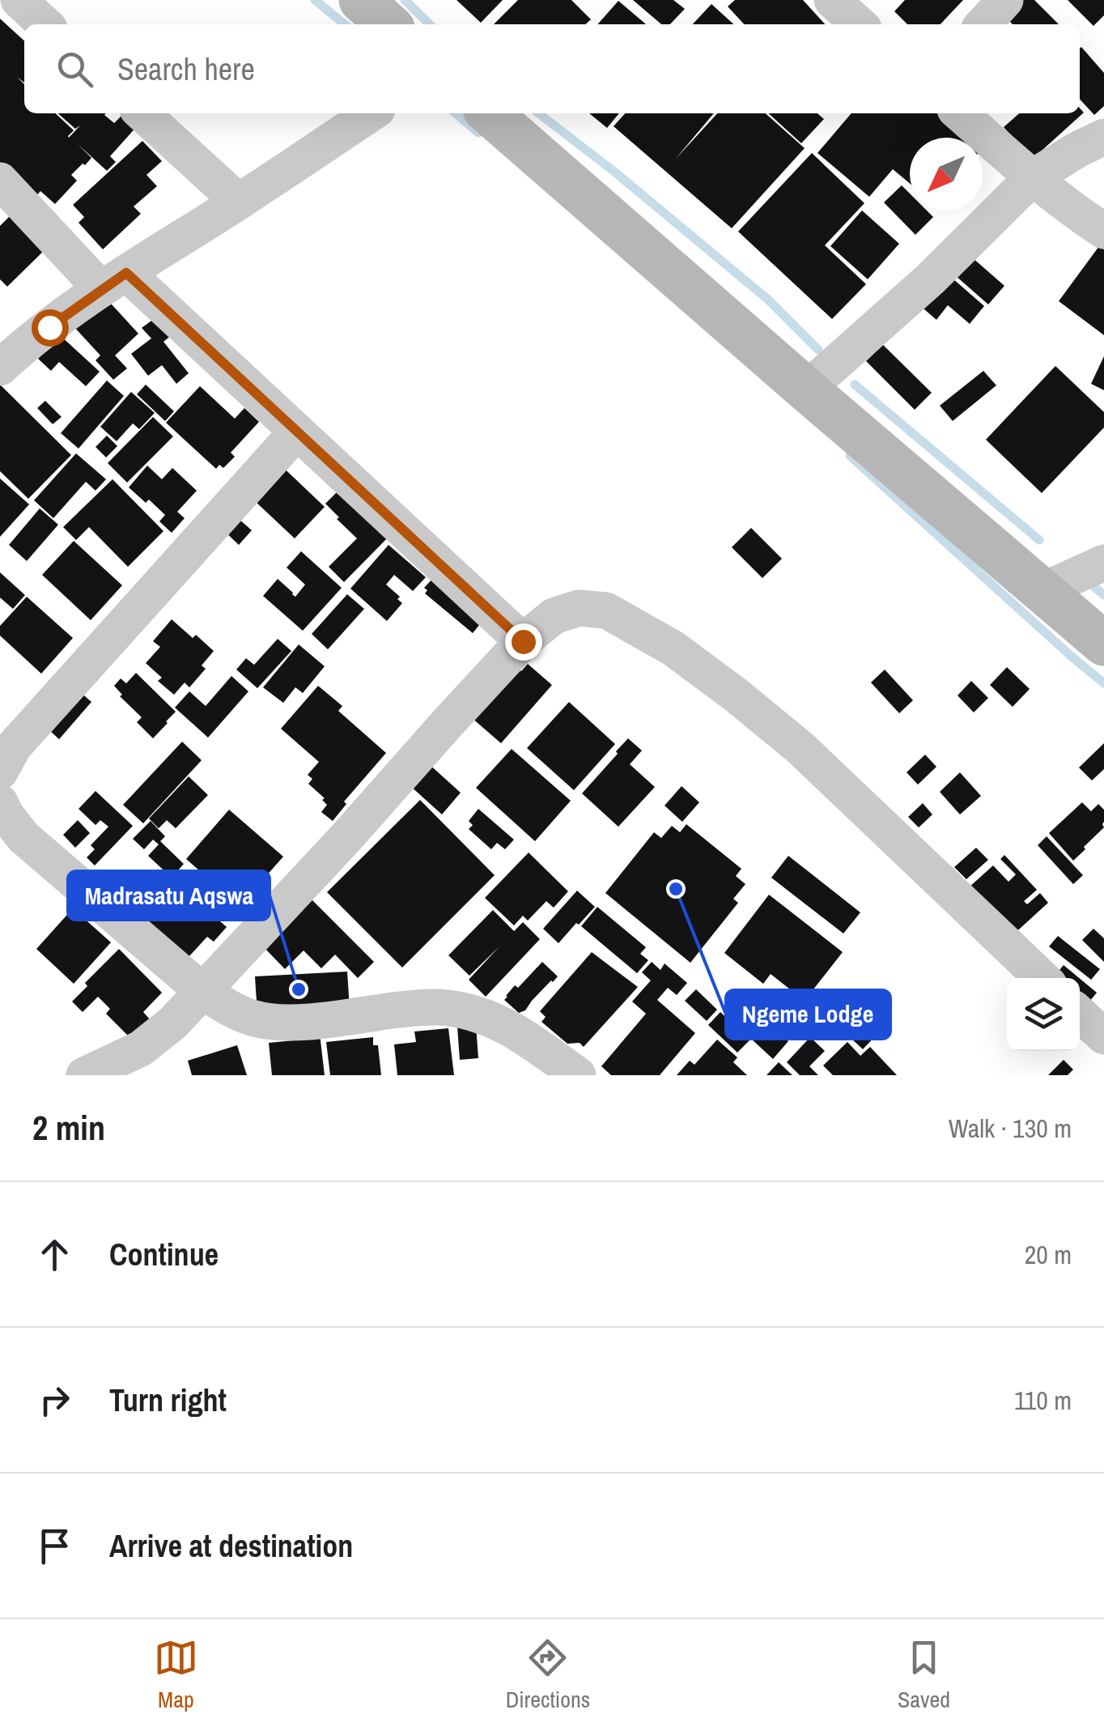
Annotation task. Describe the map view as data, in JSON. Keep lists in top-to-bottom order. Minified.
{"places":["Ngeme Lodge","Madrasatu Aqswa"],"north":"bottom left","page":{"search":"Search here","heading":["2 min","Walk · 130 m"],"list":[["Continue","20 m"],["Turn right","110 m"],"Arrive at destination"],"nav":["Map","Directions","Saved"]}}
